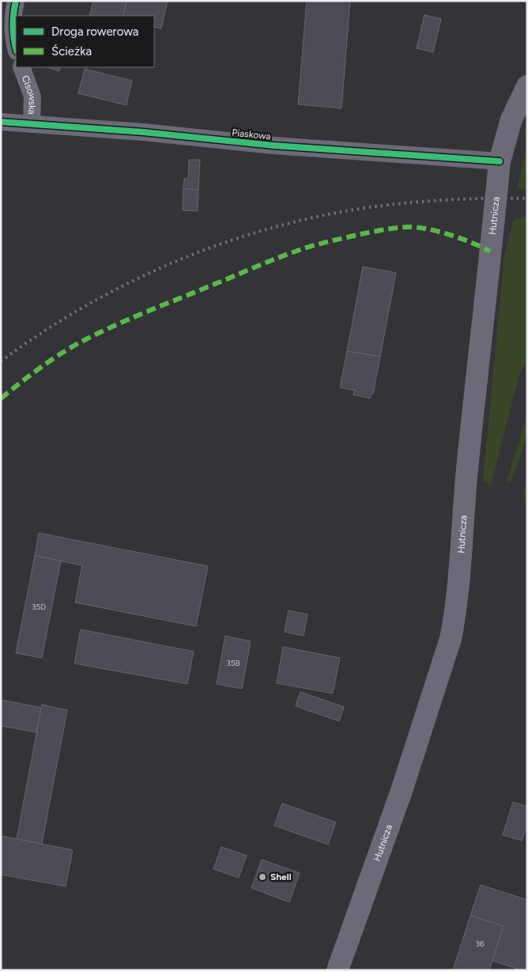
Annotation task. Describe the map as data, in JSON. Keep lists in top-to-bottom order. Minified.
{"streets":{"main road":["Hutnicza"],"street":["Cisowska","Piaskowa"]},"crossings":[["Cisowska","Piaskowa"],["Piaskowa","Hutnicza"]],"places":["Shell"],"house_numbers":["35D","35B","36"],"legend":["Droga rowerowa","Ścieżka"]}
